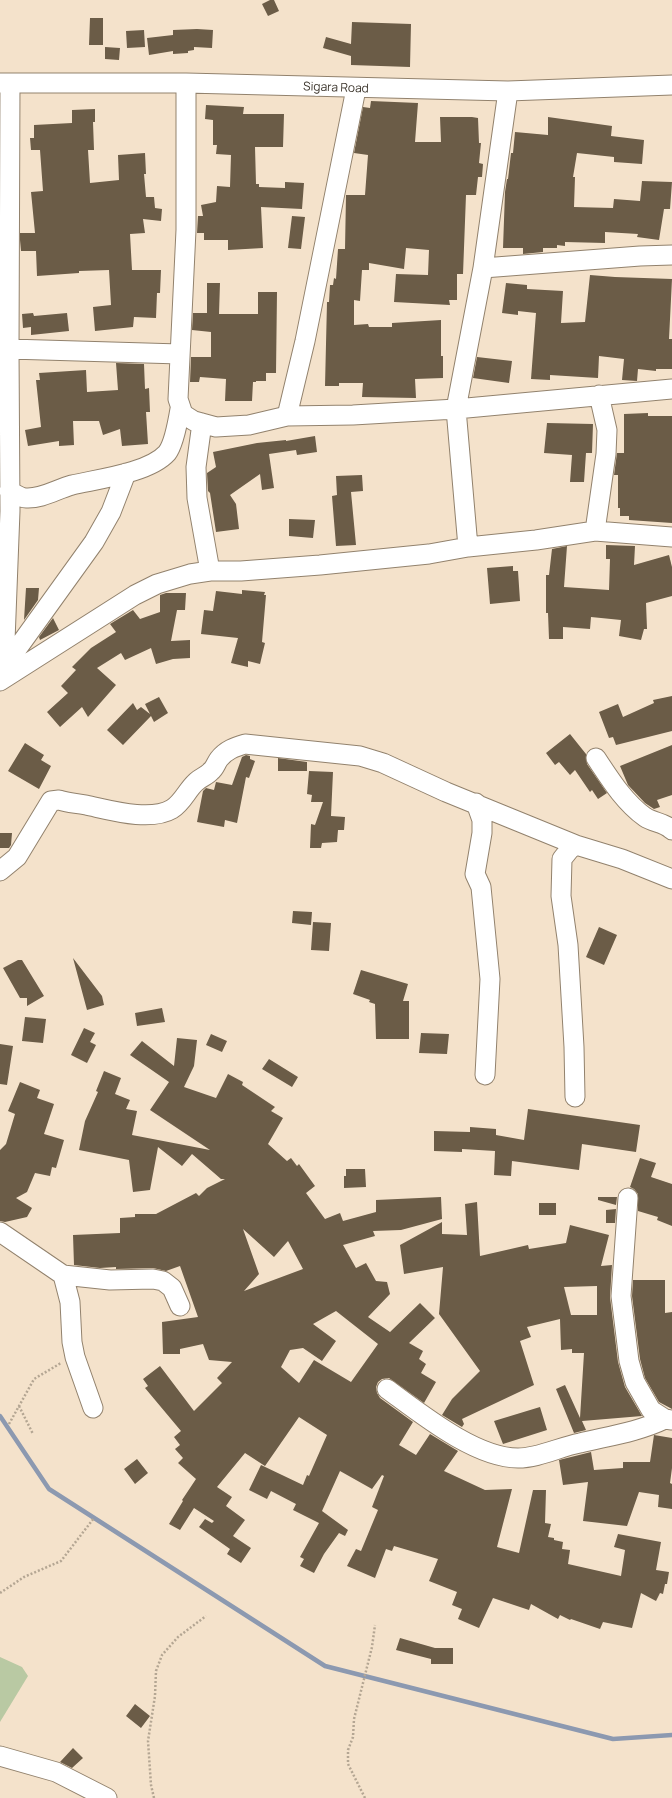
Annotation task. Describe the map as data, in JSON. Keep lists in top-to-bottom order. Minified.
{"streets":{"street":["Sigara Road"]}}
